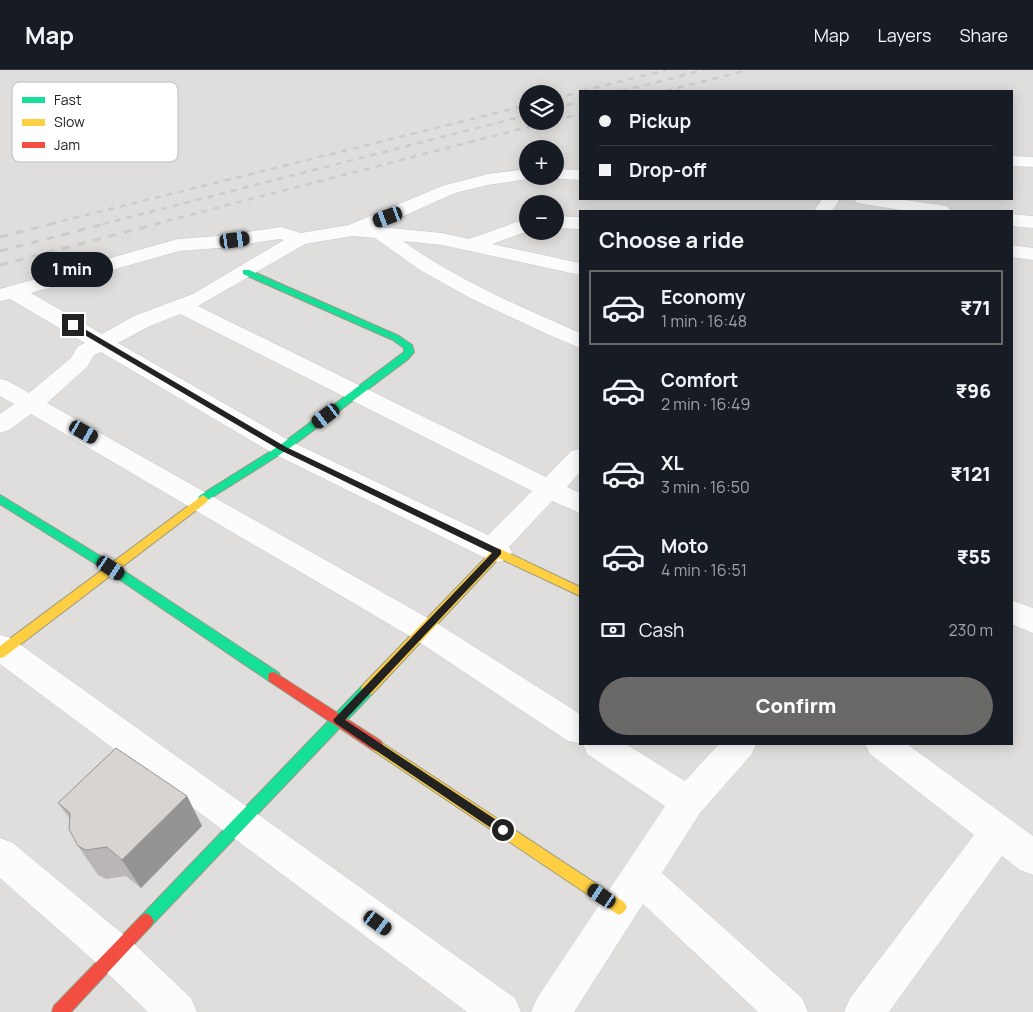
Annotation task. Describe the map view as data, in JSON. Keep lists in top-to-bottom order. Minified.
{"legend":["Fast","Slow","Jam"],"page":{"header":"Map","nav":["Map","Layers","Share"],"map_buttons":["+","−"],"banner":["Pickup","Drop-off"],"heading":"Choose a ride","bubble":"1 min","list":[{"name":"Economy","note":"1 min · 16:48","value":"₹71"},{"name":"Comfort","note":"2 min · 16:49","value":"₹96"},{"name":"XL","note":"3 min · 16:50","value":"₹121"},{"name":"Moto","note":"4 min · 16:51","value":"₹55"}],"pay":["Cash","230 m"],"buttons":"Confirm"}}
